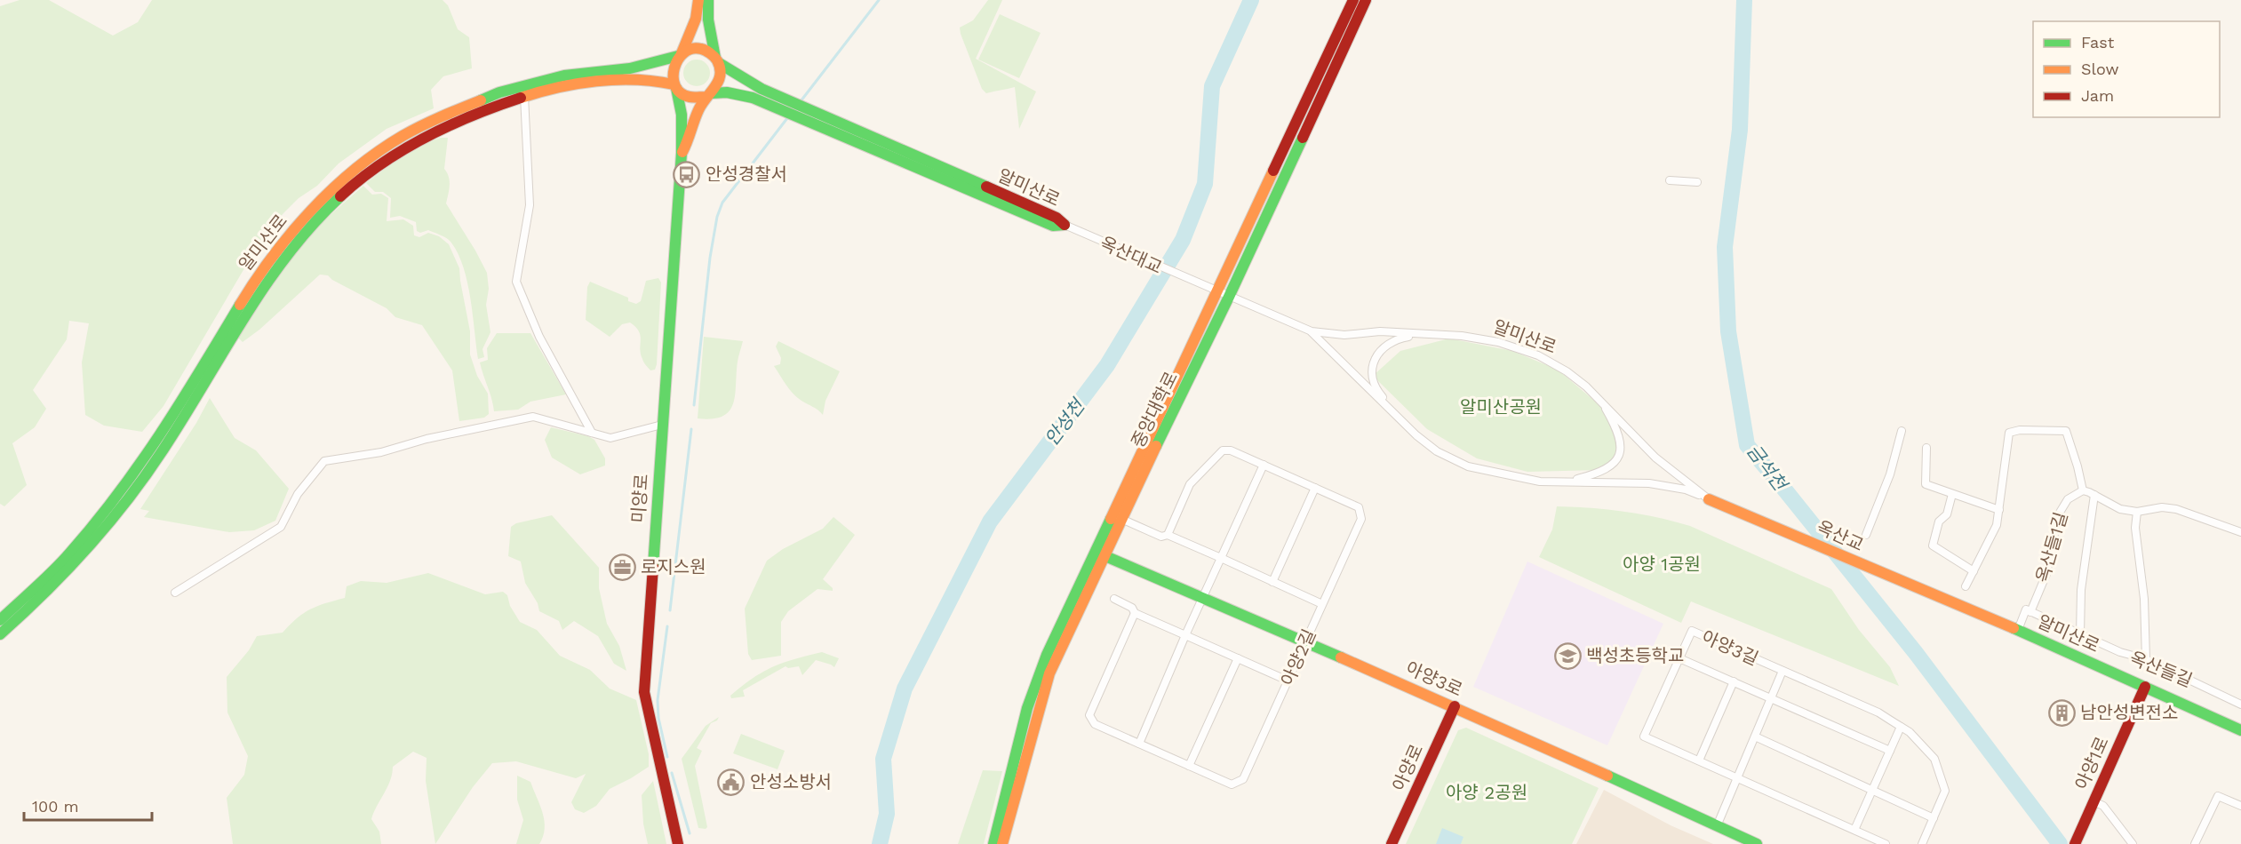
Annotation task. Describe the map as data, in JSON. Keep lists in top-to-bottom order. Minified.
{"streets":{"main road":["알미산로","중앙대학로","미양로","옥산교","아양3로","아양1로","아양로"],"street":["옥산대교","옥산들1길","아양3길","아양2길","옥산들길"]},"crossings":[["알미산로","옥산대교"],["알미산로","중앙대학로"],["알미산로","미양로"],["알미산로","옥산교"],["알미산로","옥산들1길"],["알미산로","아양1로"],["중앙대학로","아양3로"],["옥산들1길","옥산들길"],["아양2길","아양3로"],["아양3로","아양로"]],"water":["안성천","금석천"],"parks":["알미산공원","아양 1공원","아양 2공원"],"places":{"bus stop":["안성경찰서"],"office":["로지스원"],"school or university":["백성초등학교"],"building":["남안성변전소"],"public building":["안성소방서"]},"legend":["Fast","Slow","Jam"],"scale_bar":"100 m"}
